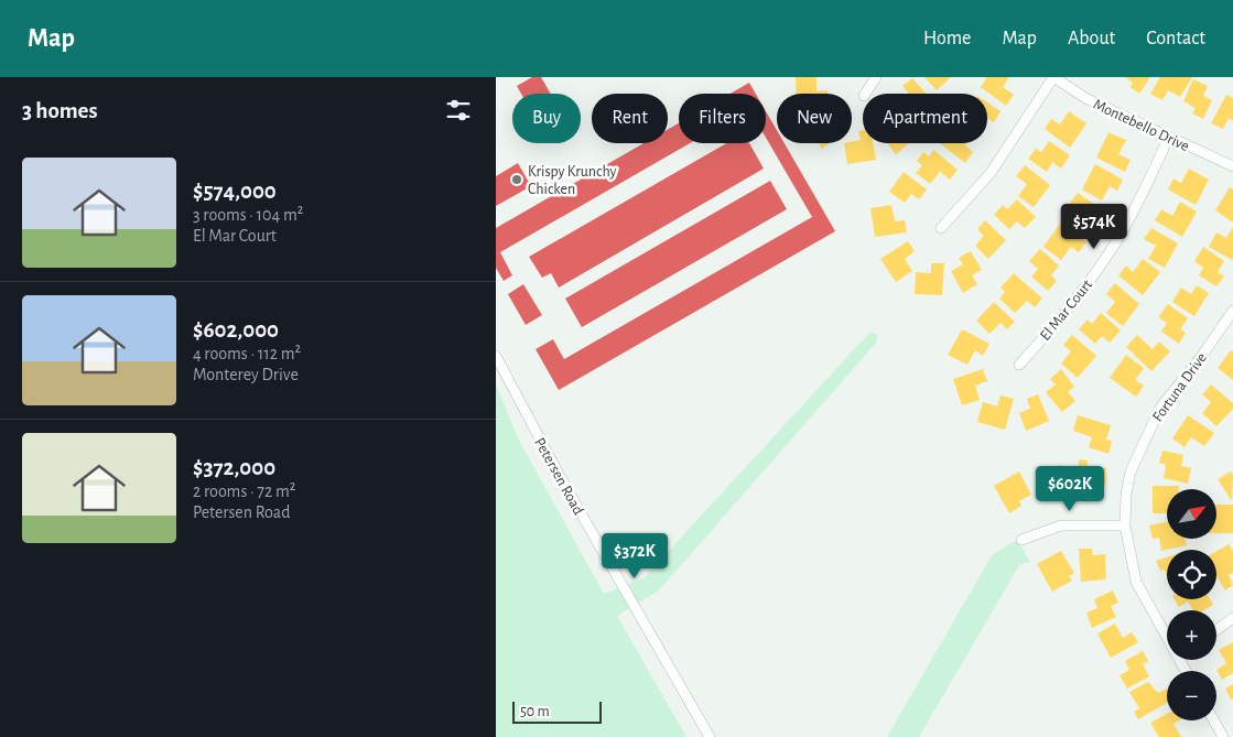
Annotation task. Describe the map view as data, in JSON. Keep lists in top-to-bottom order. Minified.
{"streets":{"street":["Montebello Drive","El Mar Court","Fortuna Drive","Petersen Road"]},"crossings":[["Montebello Drive","El Mar Court"]],"places":["Krispy Krunchy Chicken"],"scale_bar":"50 m","north":"top right","page":{"header":"Map","nav":["Home","Map","About","Contact"],"heading":"3 homes","chip":["Buy","Rent","Filters","New","Apartment"],"list":[{"name":"$574,000","note":"3 rooms · 104 m² · El Mar Court"},{"name":"$602,000","note":"4 rooms · 112 m² · Monterey Drive"},{"name":"$372,000","note":"2 rooms · 72 m² · Petersen Road"}],"price":["$574K","$602K","$372K"],"map_buttons":["+","−"],"scale":"50 m"}}
